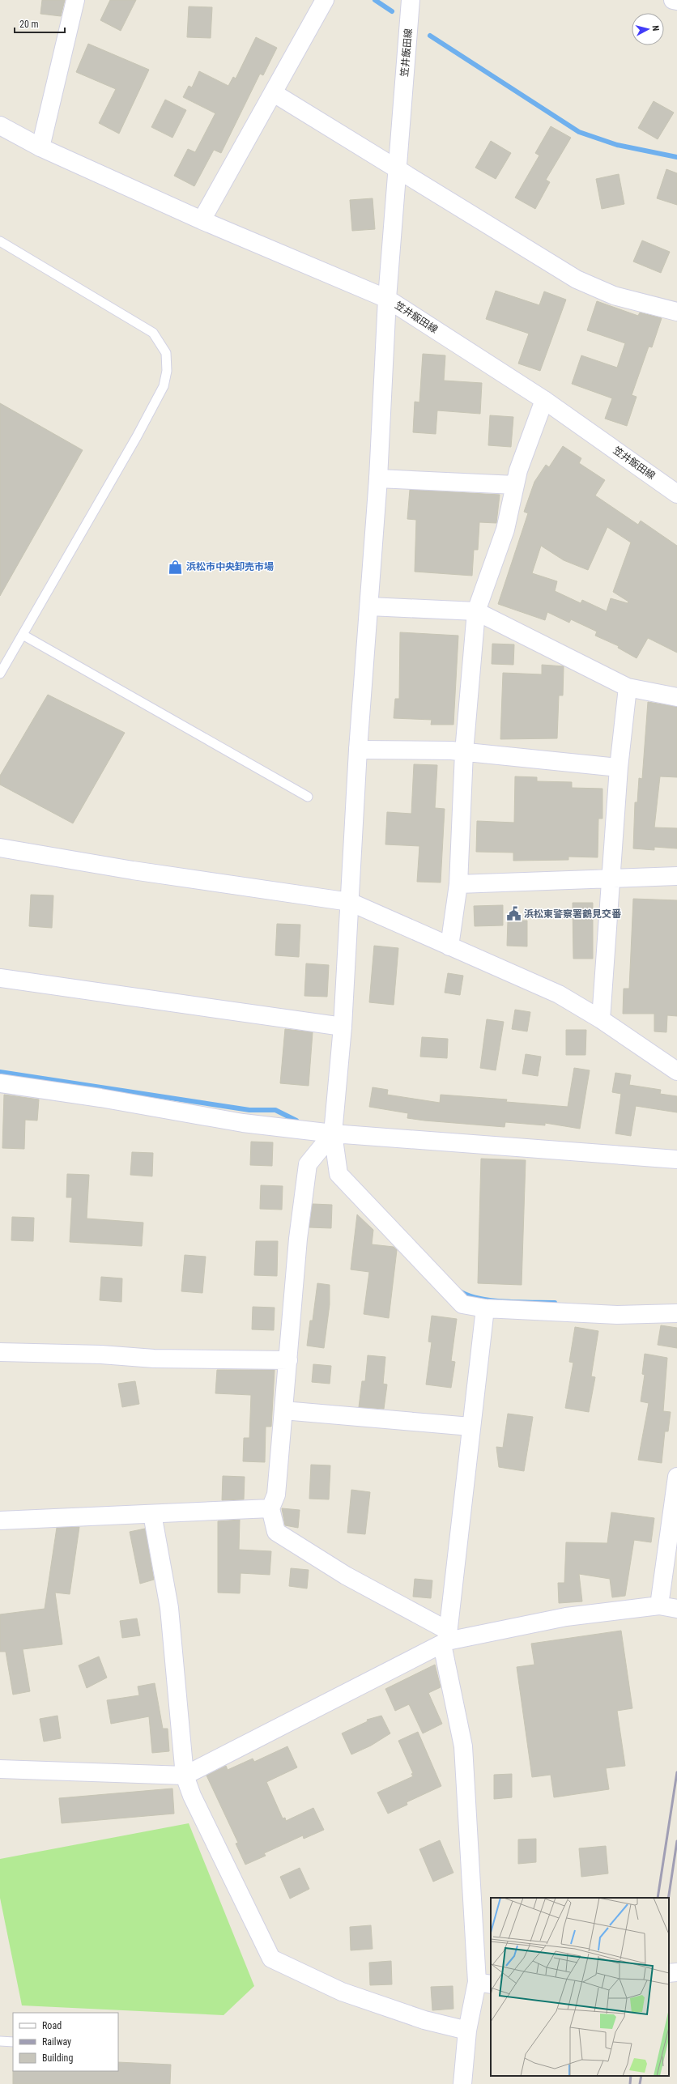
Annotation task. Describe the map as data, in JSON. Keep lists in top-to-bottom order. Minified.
{"streets":{"street":["笠井飯田線"]},"places":{"shop":["浜松市中央卸売市場"],"public building":["浜松東警察署鶴見交番"]},"legend":["Road","Railway","Building"],"scale_bar":"20 m","north":"right"}
